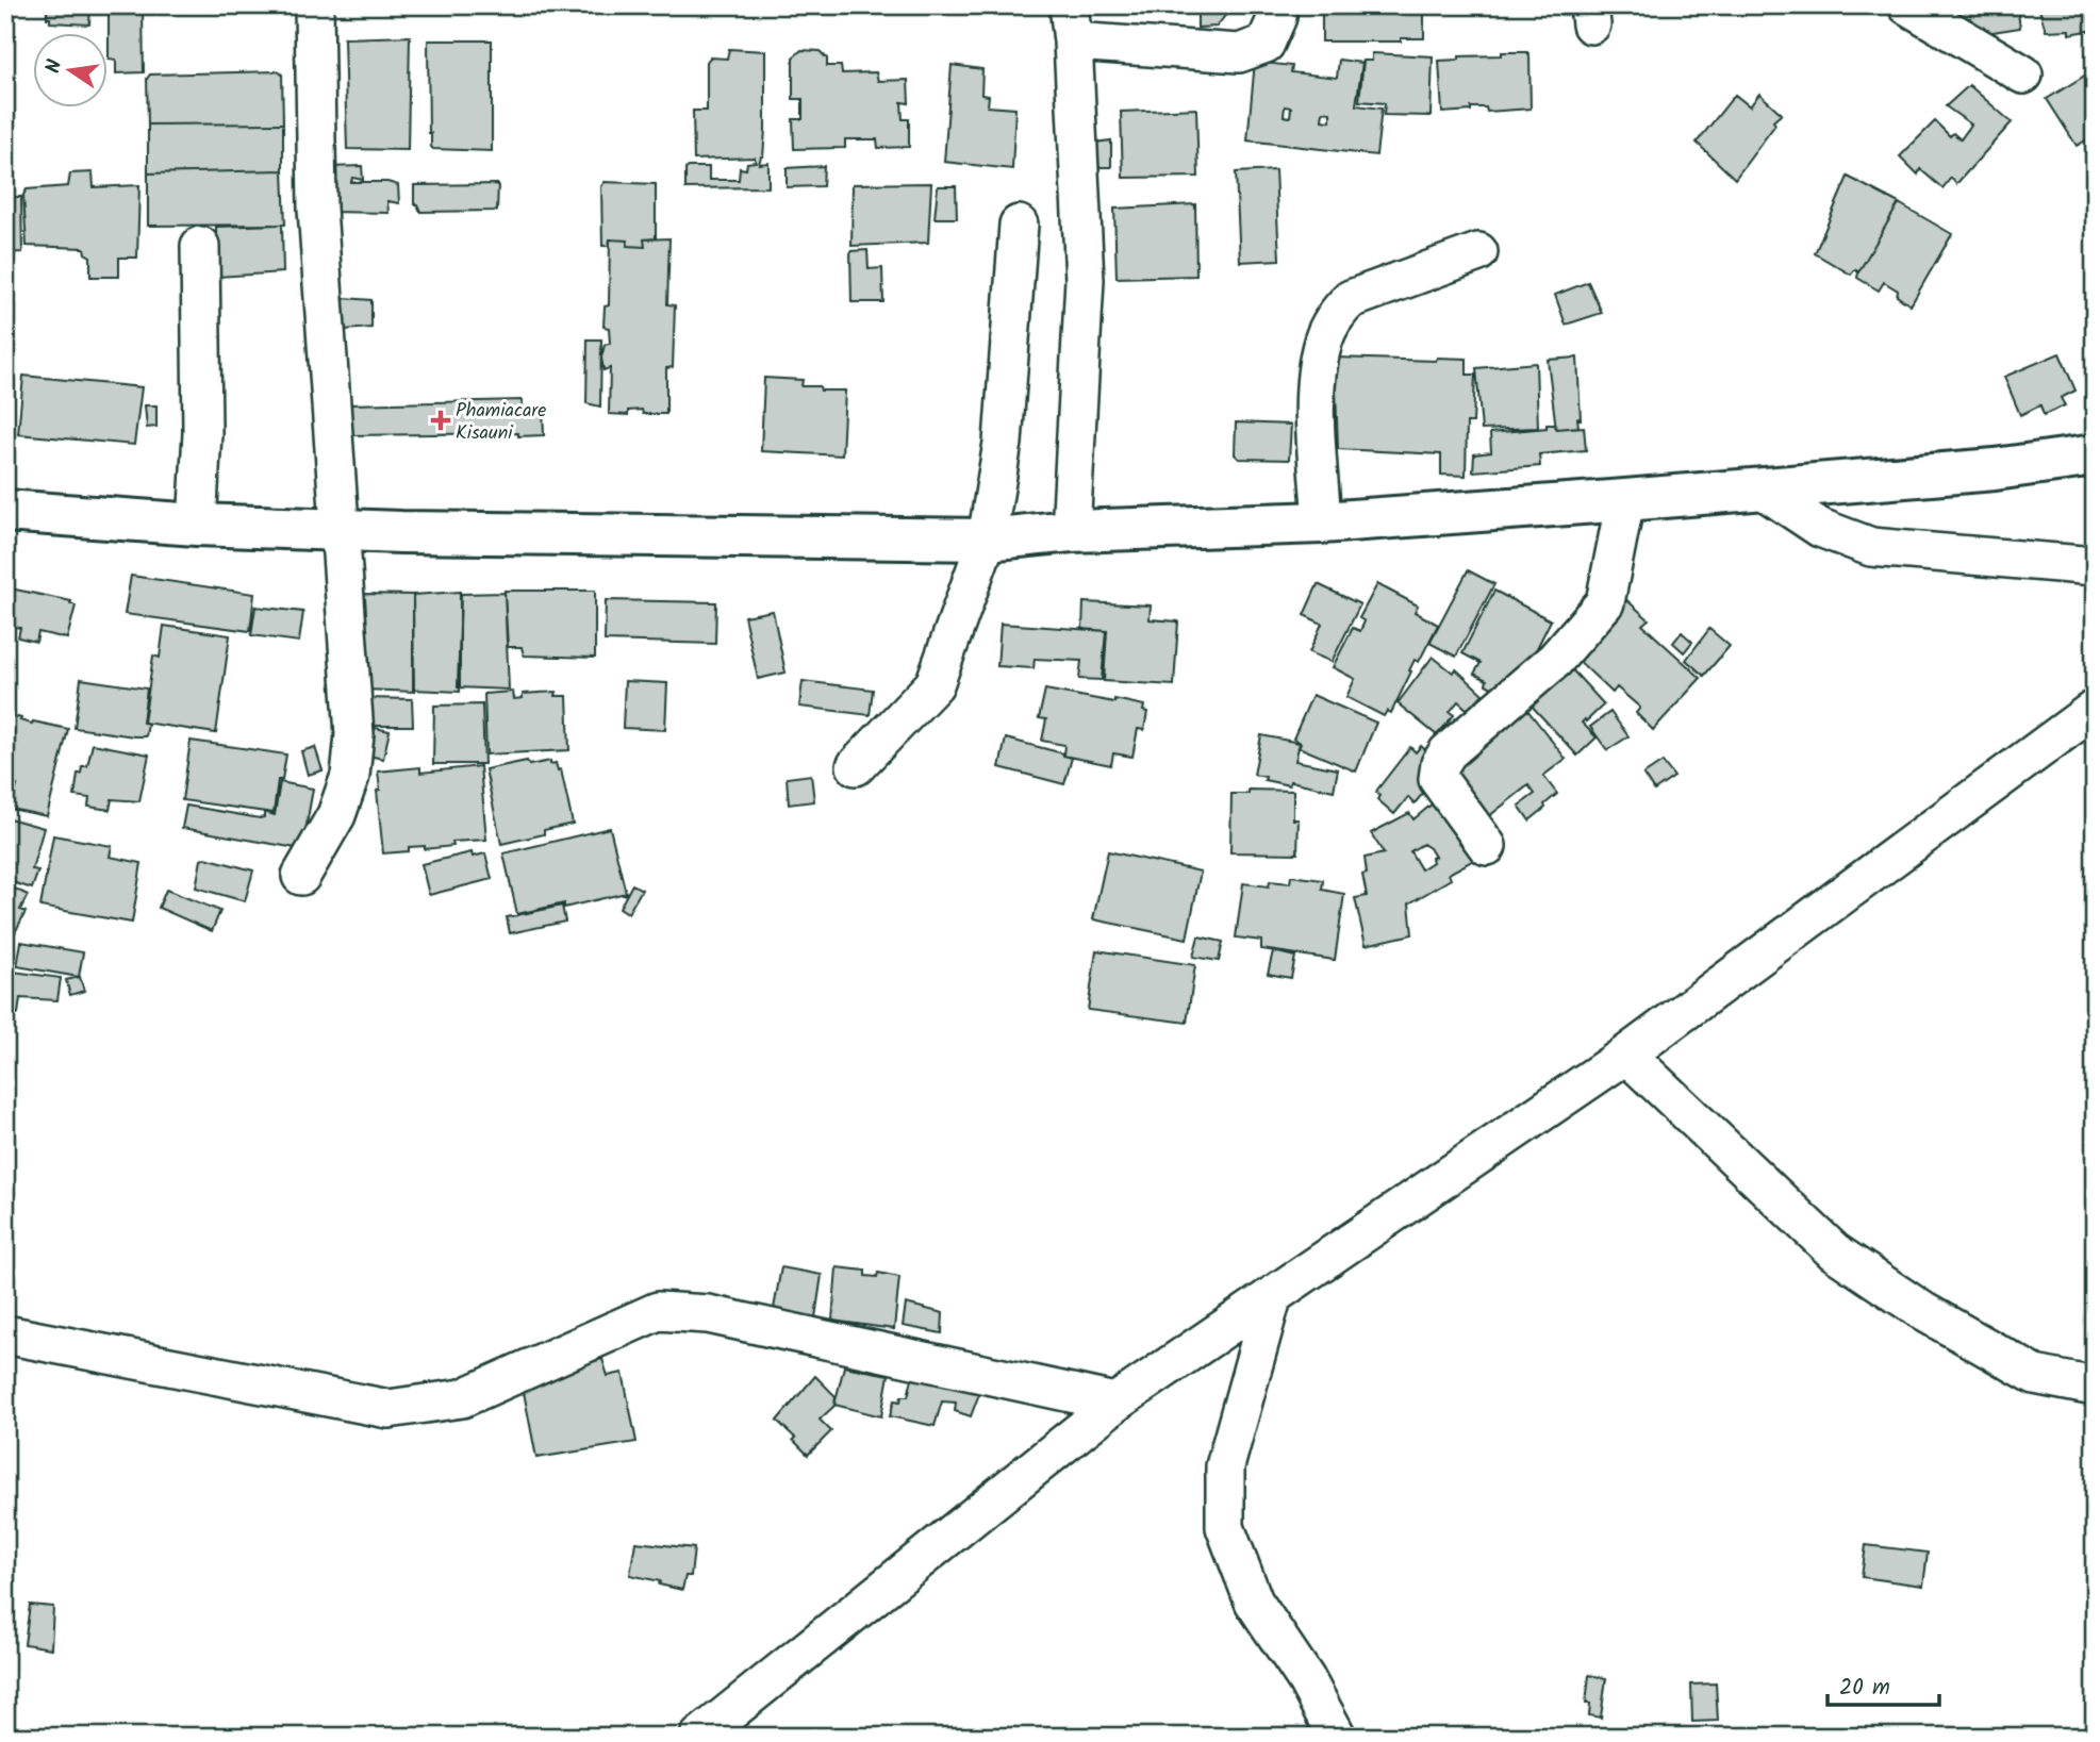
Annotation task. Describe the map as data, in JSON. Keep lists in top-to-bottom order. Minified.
{"places":{"health":["Phamiacare Kisauni"]},"scale_bar":"20 m","north":"left"}
